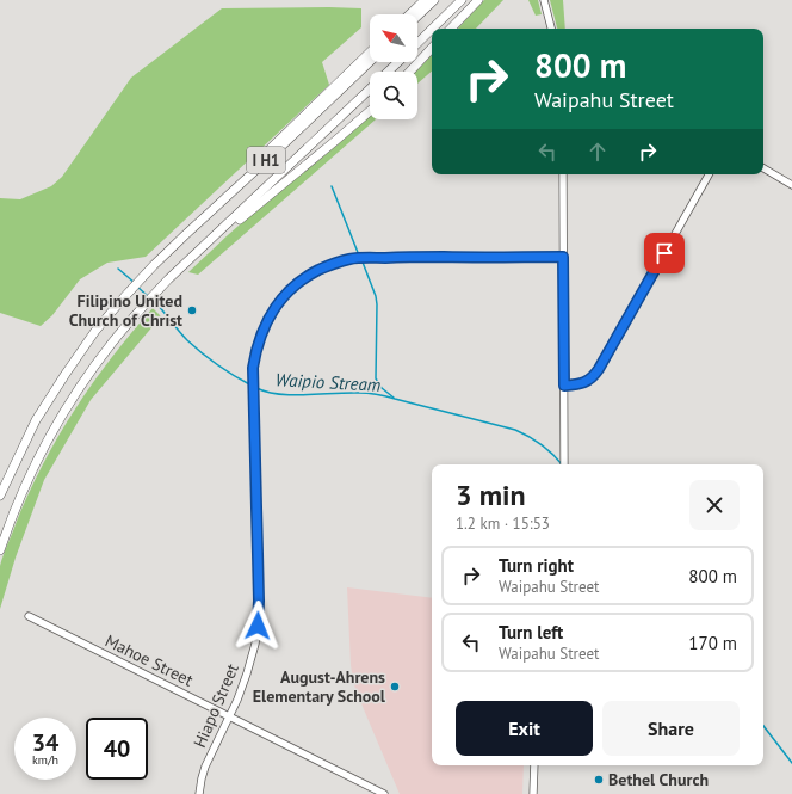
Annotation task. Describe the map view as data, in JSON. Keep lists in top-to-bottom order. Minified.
{"streets":{"highway":["I H1"],"street":["Mahoe Street","Hiapo Street"]},"crossings":[["Mahoe Street","Hiapo Street"]],"water":["Waipio Stream"],"places":["Filipino United Church of Christ","August-Ahrens Elementary School","Bethel Church"],"north":"top left","page":{"turn":["800 m","Waipahu Street"],"heading":["3 min","1.2 km · 15:53"],"list":[{"name":"Turn right","note":"Waipahu Street","value":"800 m"},{"name":"Turn left","note":"Waipahu Street","value":"170 m"}],"buttons":["Exit","Share"],"speed":"34 km/h","limit":"40"}}
